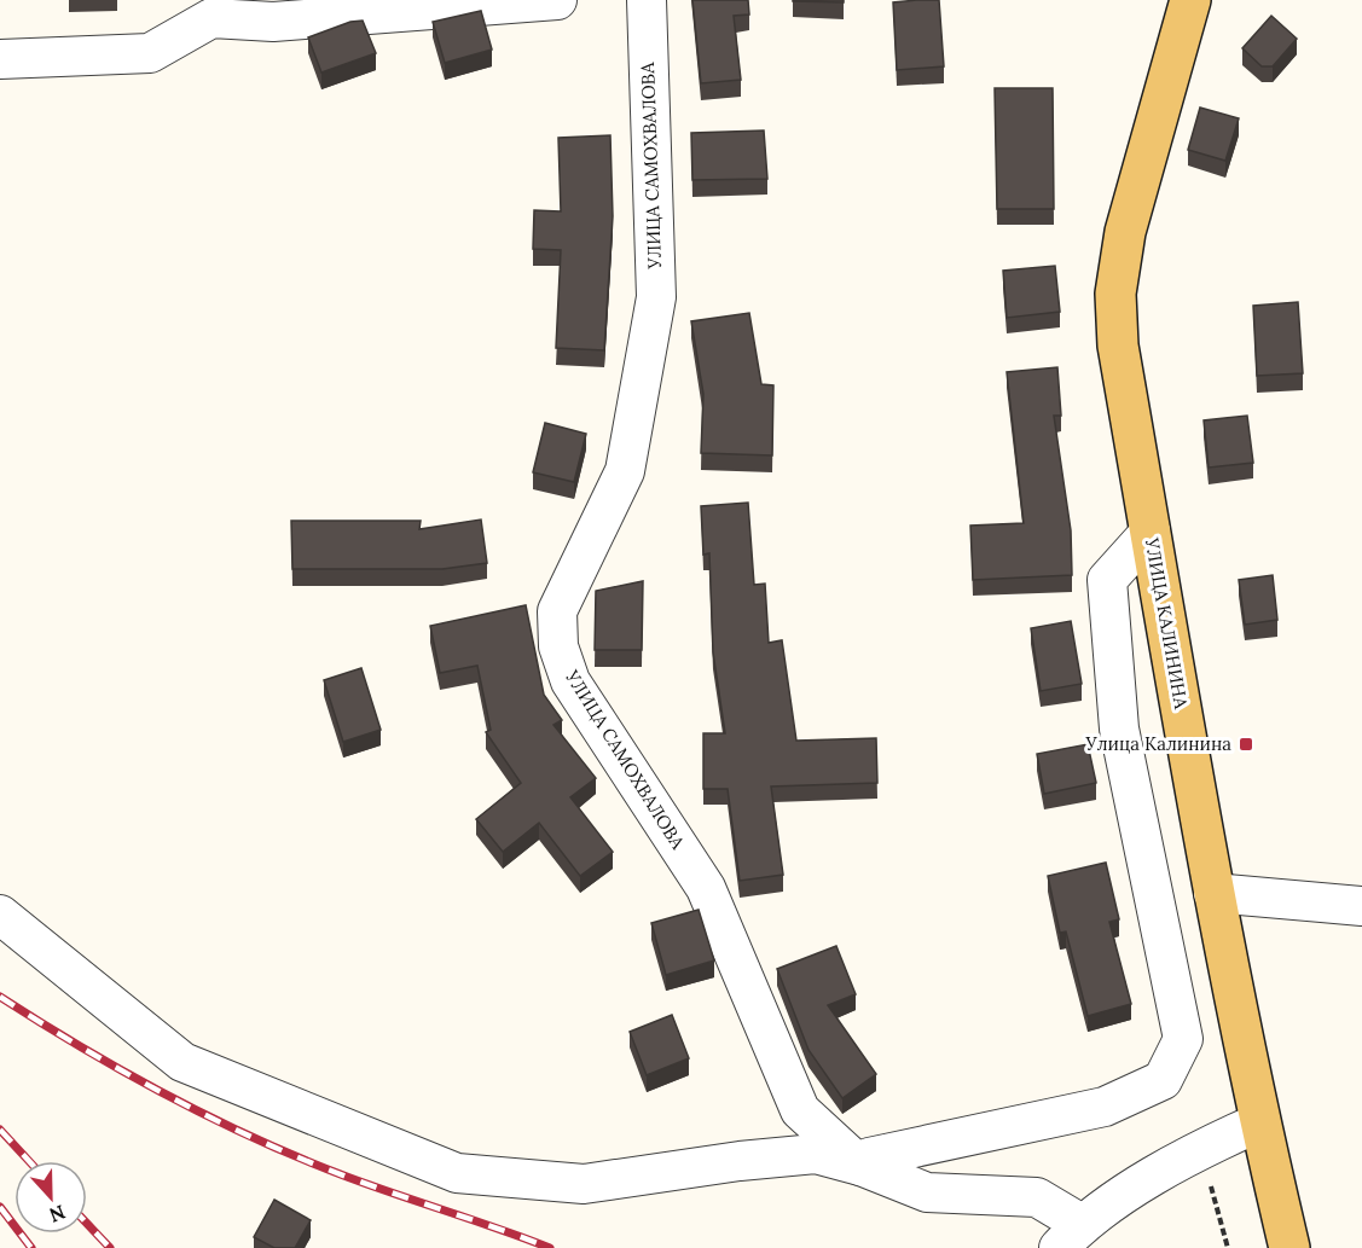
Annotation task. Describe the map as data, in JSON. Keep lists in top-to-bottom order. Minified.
{"streets":{"main road":["УЛИЦА КАЛИНИНА"],"street":["УЛИЦА САМОХВАЛОВА"]},"places":{"transit":["Улица Калинина"]},"north":"bottom"}
